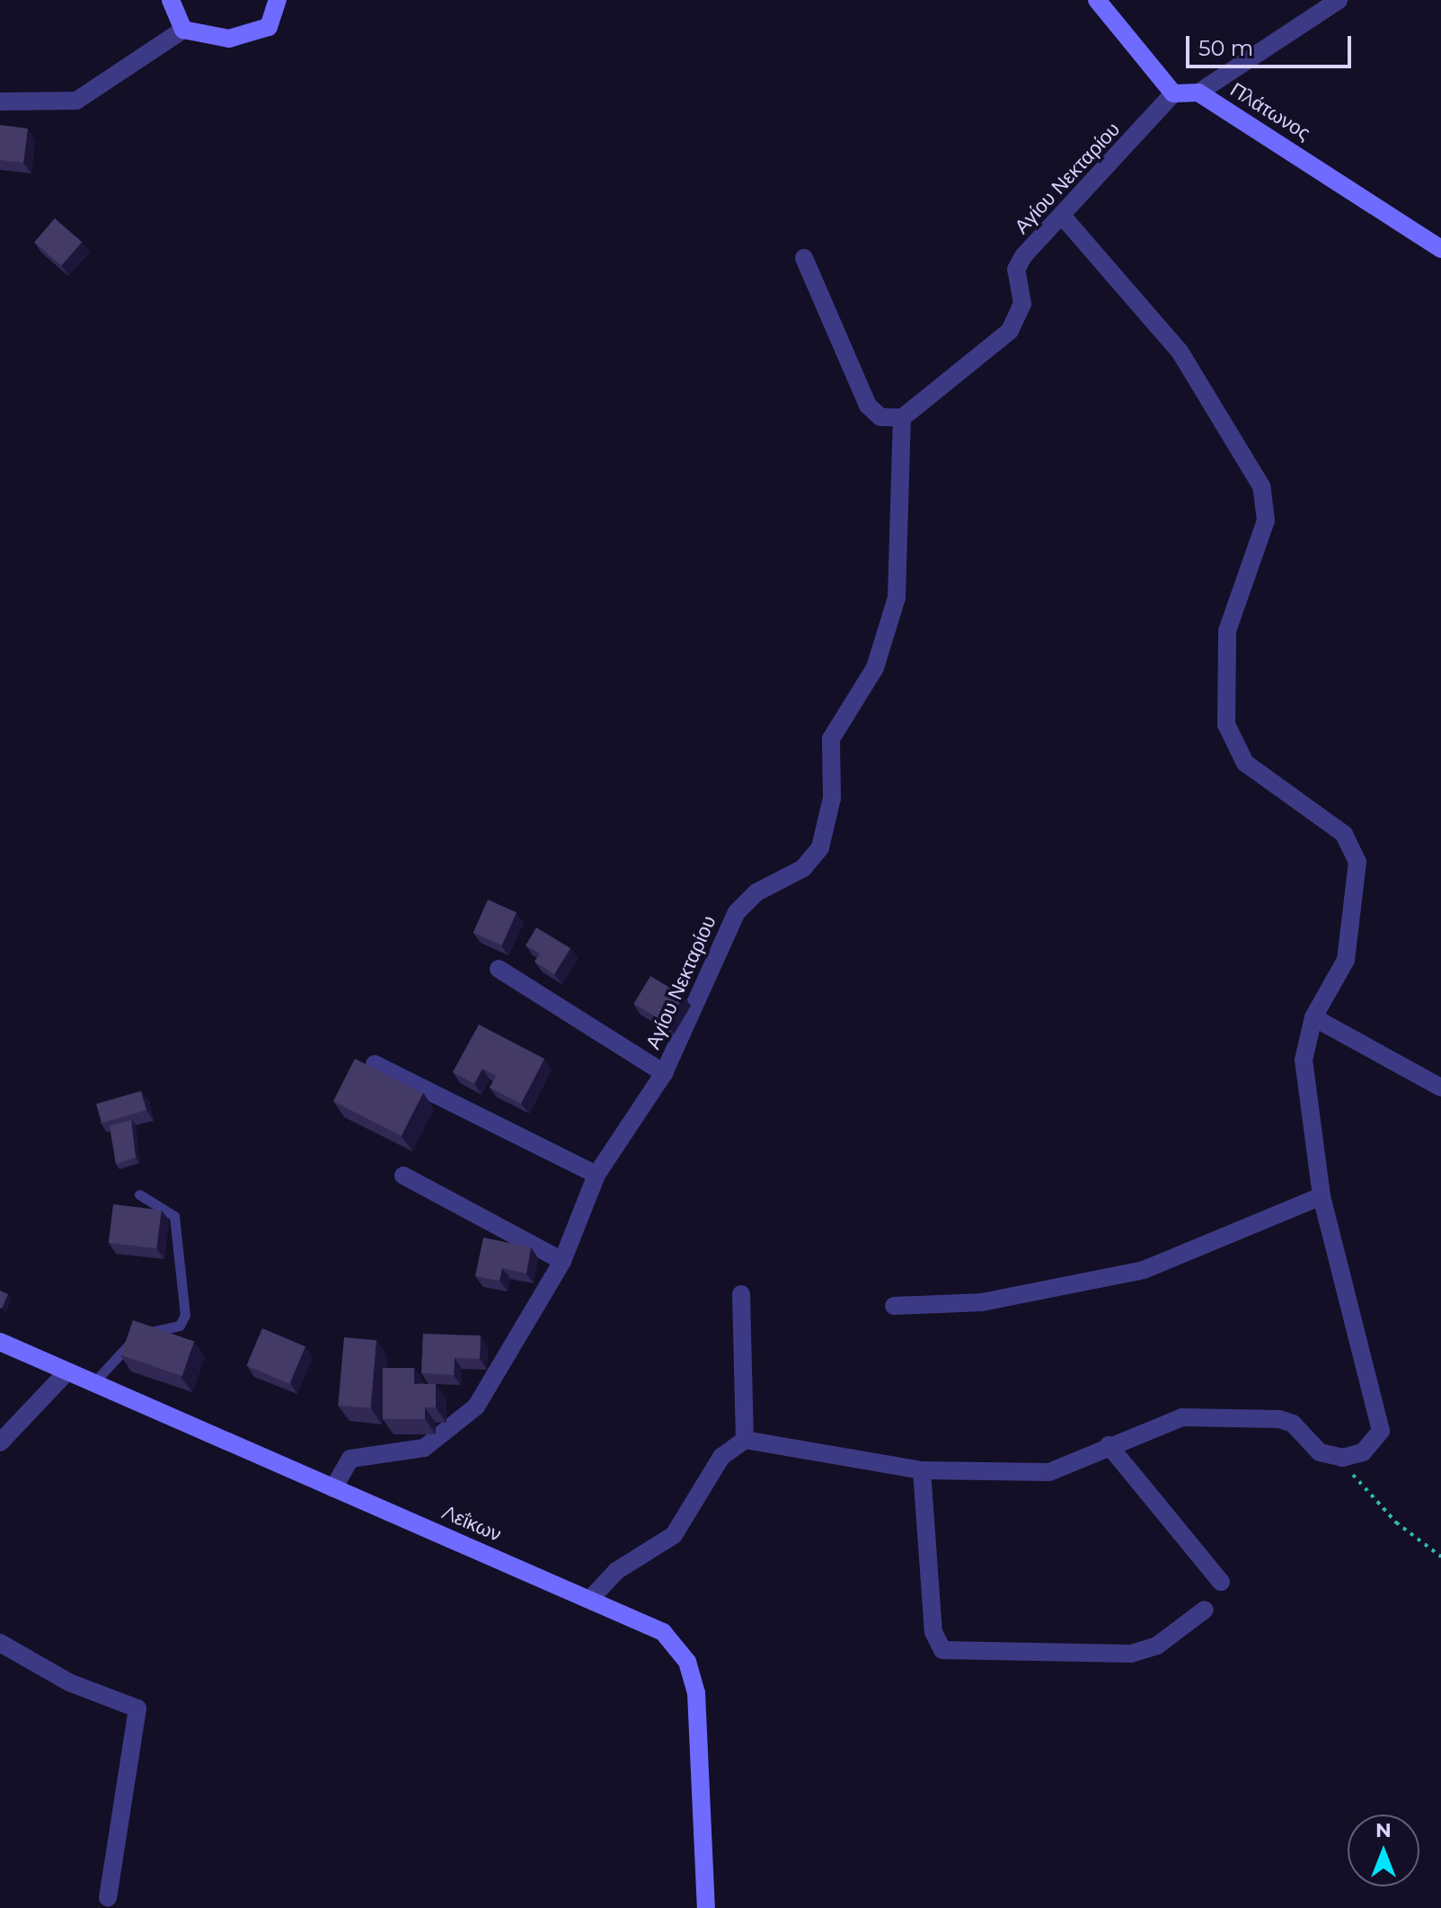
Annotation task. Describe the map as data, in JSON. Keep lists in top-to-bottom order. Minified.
{"streets":{"street":["Πλάτωνος","Αγίου Νεκταρίου","Λεΐκων"]},"crossings":[["Πλάτωνος","Αγίου Νεκταρίου"],["Αγίου Νεκταρίου","Λεΐκων"]],"scale_bar":"50 m","north":"top"}
